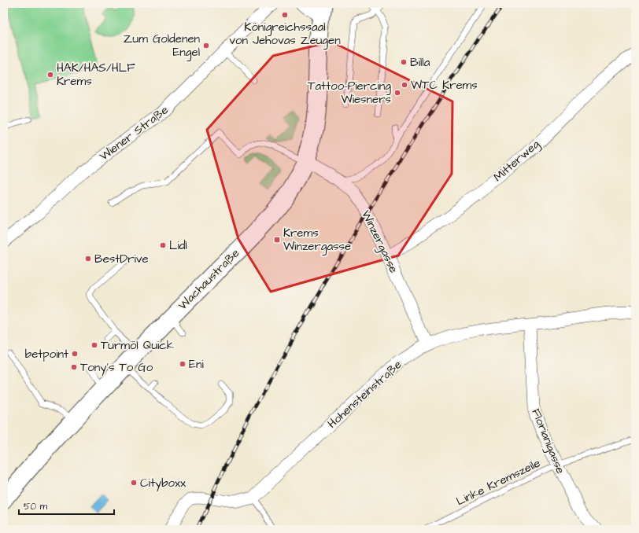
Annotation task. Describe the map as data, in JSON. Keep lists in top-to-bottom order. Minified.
{"streets":{"main road":["Wachaustraße"],"street":["Wiener Straße","Mitterweg","Winzergasse","Hohensteinstraße","Florianigasse"],"lane":["Linke Kremszeile"]},"crossings":[["Mitterweg","Winzergasse"],["Winzergasse","Wachaustraße"],["Winzergasse","Hohensteinstraße"],["Hohensteinstraße","Florianigasse"],["Florianigasse","Linke Kremszeile"]],"places":{"other":["Königreichssaal von Jehovas Zeugen","Zum Goldenen Engel","Billa","HAK/HAS/HLF Krems","WTC Krems","Tattoo-Piercing Wiesners","Lidl","BestDrive","Turmöl Quick","betpoint","Eni","Tony's To Go","Cityboxx"],"transit":["Krems Winzergasse"]},"scale_bar":"50 m"}
